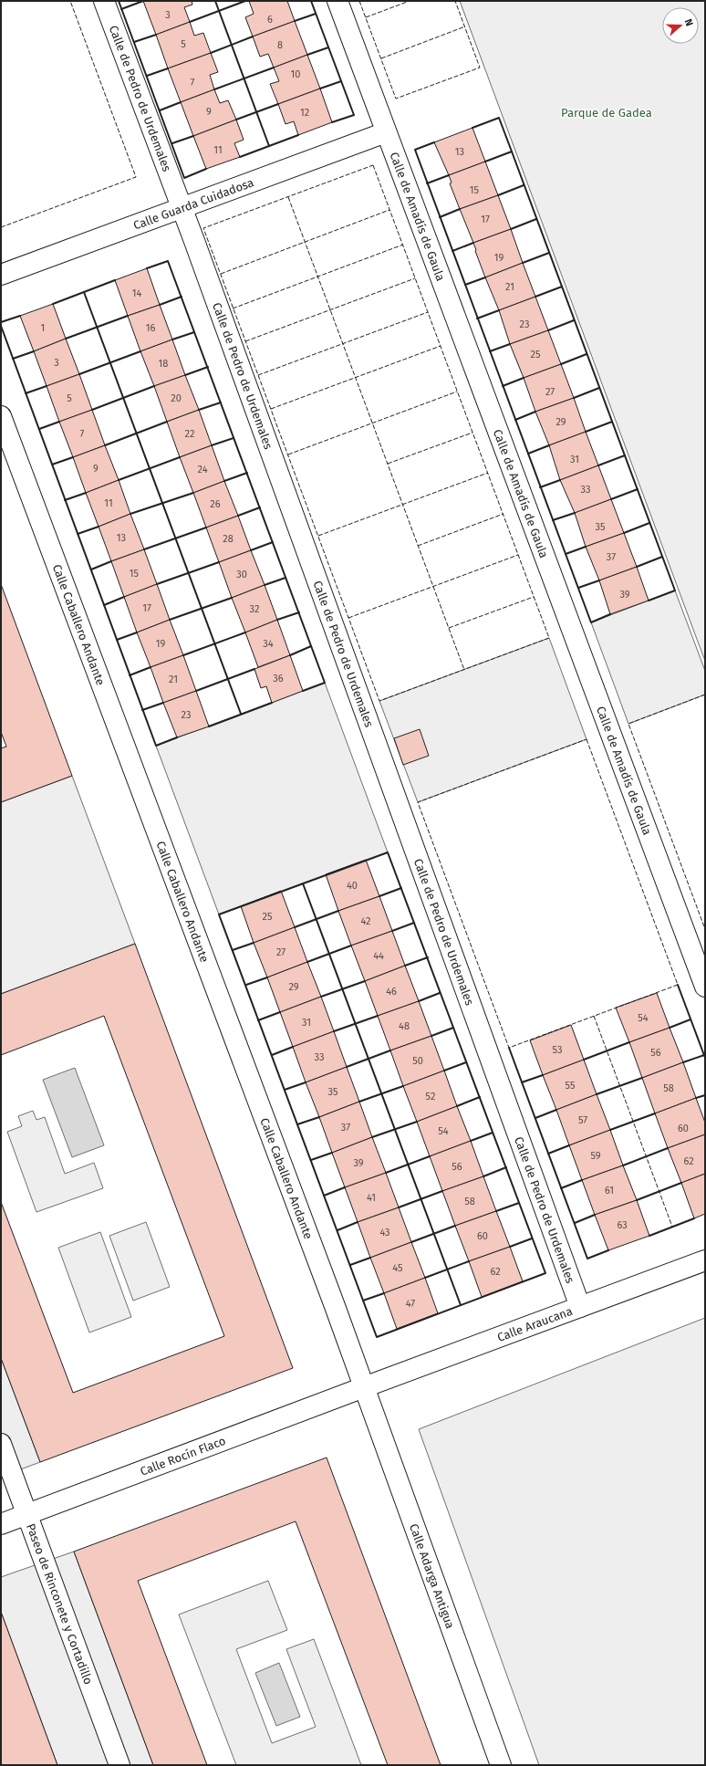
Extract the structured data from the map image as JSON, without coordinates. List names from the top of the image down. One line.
{"streets":{"street":["Calle de Pedro de Urdemales","Calle Guarda Cuidadosa","Calle de Amadís de Gaula","Calle Caballero Andante","Calle Araucana","Calle Rocín Flaco","Calle Adarga Antigua","Paseo de Rinconete y Cortadillo"]},"crossings":[["Calle de Pedro de Urdemales","Calle Guarda Cuidadosa"],["Calle de Pedro de Urdemales","Calle Araucana"],["Calle Guarda Cuidadosa","Calle de Amadís de Gaula"],["Calle Caballero Andante","Calle Araucana"],["Calle Caballero Andante","Calle Rocín Flaco"],["Calle Caballero Andante","Calle Adarga Antigua"],["Calle Araucana","Calle Rocín Flaco"],["Calle Araucana","Calle Adarga Antigua"],["Calle Rocín Flaco","Calle Adarga Antigua"],["Calle Rocín Flaco","Paseo de Rinconete y Cortadillo"]],"parks":["Parque de Gadea"],"house_numbers":["3","6","5","8","10","7","9","12","11","13","15","17","19","21","14","23","1","16","25","3","18","27","5","20","29","7","22","31","9","24","33","11","26","35","13","28","37","15","30","39","17","32","19","34","36","21","23","40","25","42","27","44","29","46","54","31","48","53","56","33","50","55","58","35","52","57","37","60","54","59","62","39","56","61","41","58","63","43","60","45","62","47"],"north":"right"}
